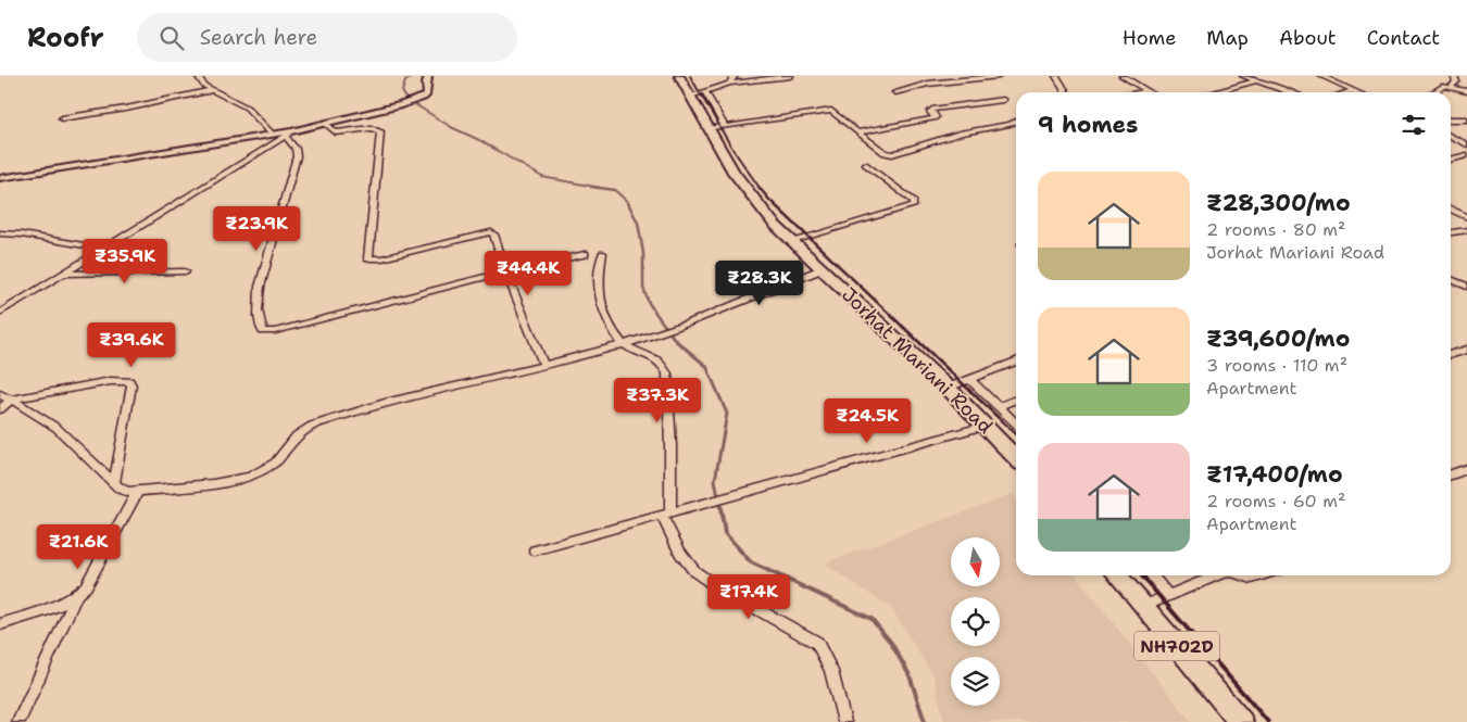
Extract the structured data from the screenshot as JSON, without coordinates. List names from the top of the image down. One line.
{"streets":{"highway":["Jorhat Mariani Road","NH702D"]},"north":"bottom","page":{"header":"Roofr","search":"Search here","nav":["Home","Map","About","Contact"],"heading":"9 homes","list":[{"name":"₹28,300/mo","note":"2 rooms · 80 m² · Jorhat Mariani Road"},{"name":"₹39,600/mo","note":"3 rooms · 110 m² · Apartment"},{"name":"₹17,400/mo","note":"2 rooms · 60 m² · Apartment"}],"price":["₹23.9K","₹35.9K","₹44.4K","₹28.3K","₹39.6K","₹37.3K","₹24.5K","₹21.6K","₹17.4K"]}}
